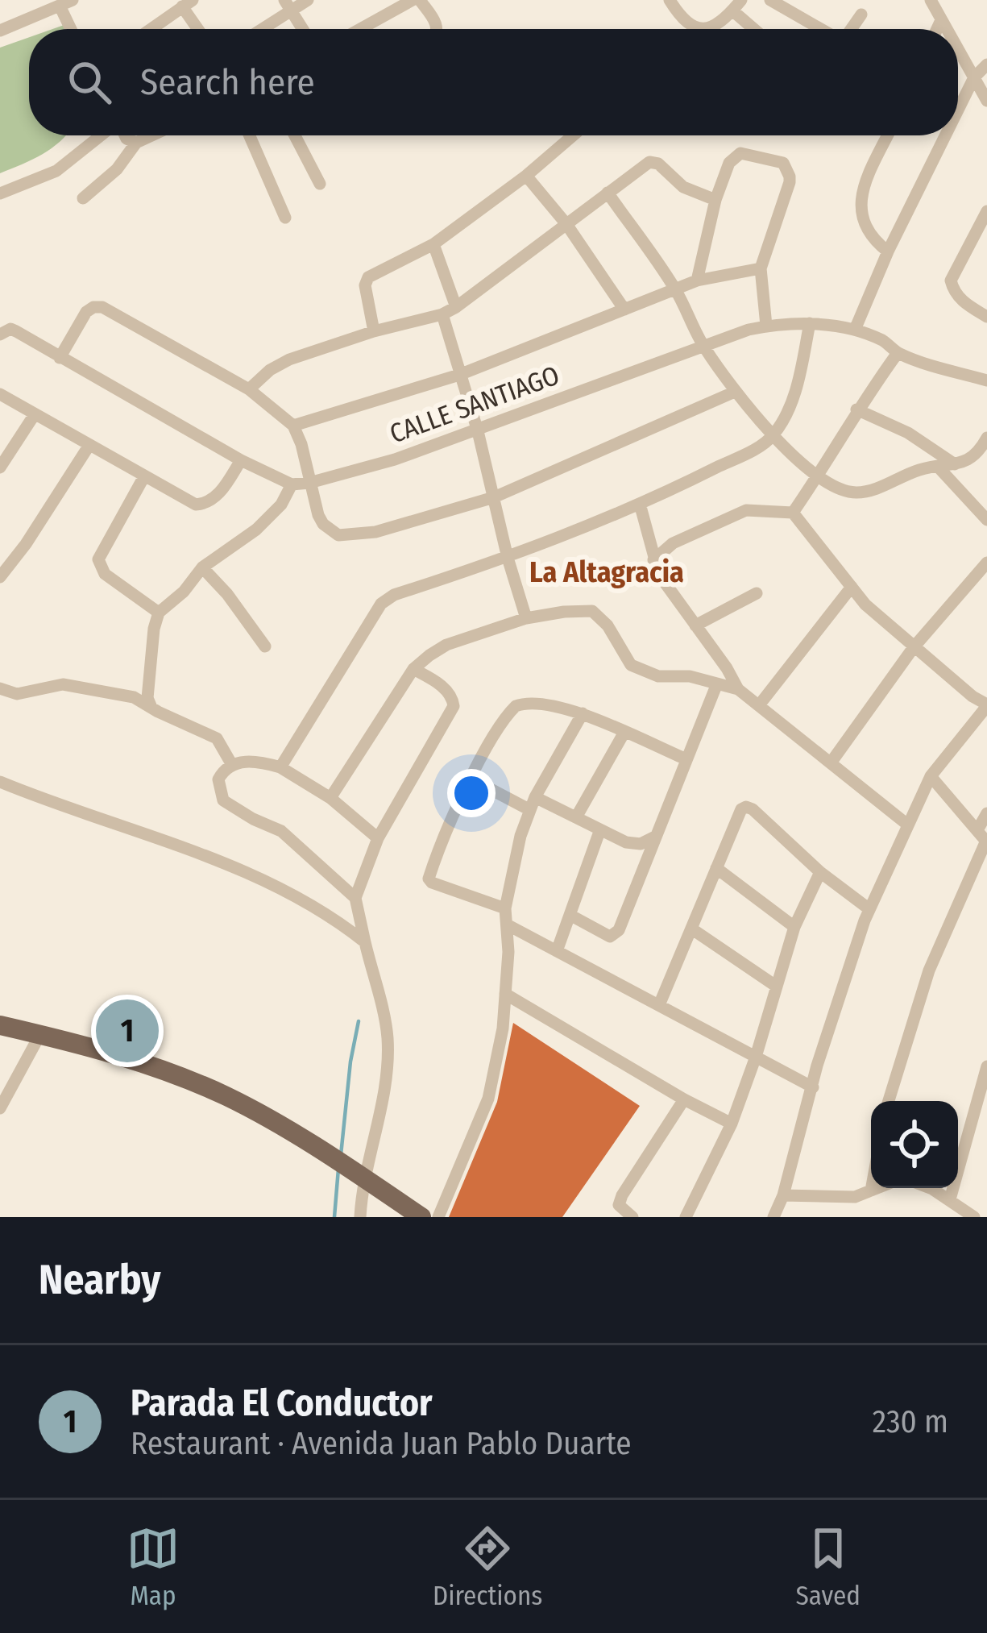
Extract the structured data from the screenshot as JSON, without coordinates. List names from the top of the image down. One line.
{"streets":{"street":["CALLE SANTIAGO"]},"districts":["La Altagracia"],"page":{"search":"Search here","pins":"1","heading":"Nearby","list":[{"mark":"1","name":"Parada El Conductor","note":"Restaurant · Avenida Juan Pablo Duarte","value":"230 m"}],"nav":["Map","Directions","Saved"]}}
